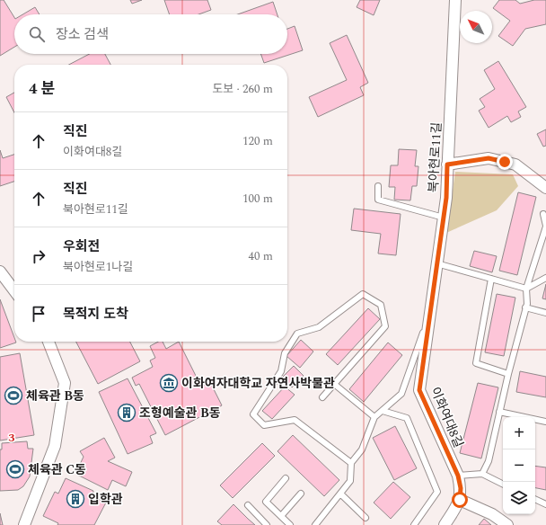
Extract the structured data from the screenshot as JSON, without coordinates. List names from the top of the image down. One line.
{"streets":{"street":["북아현로11길","이화여대8길"]},"crossings":[["북아현로11길","이화여대8길"]],"places":{"museum":["이화여자대학교 자연사박물관"],"sports":["체육관 B동","체육관 C동"],"building":["조형예술관 B동","입학관"]},"north":"top left","page":{"search":"장소 검색","heading":["4 분","도보 · 260 m"],"list":[["직진","이화여대8길","120 m"],["직진","북아현로11길","100 m"],["우회전","북아현로1나길","40 m"],"목적지 도착"],"map_buttons":["+","−"]},"grid":{"rows":["3"]}}
